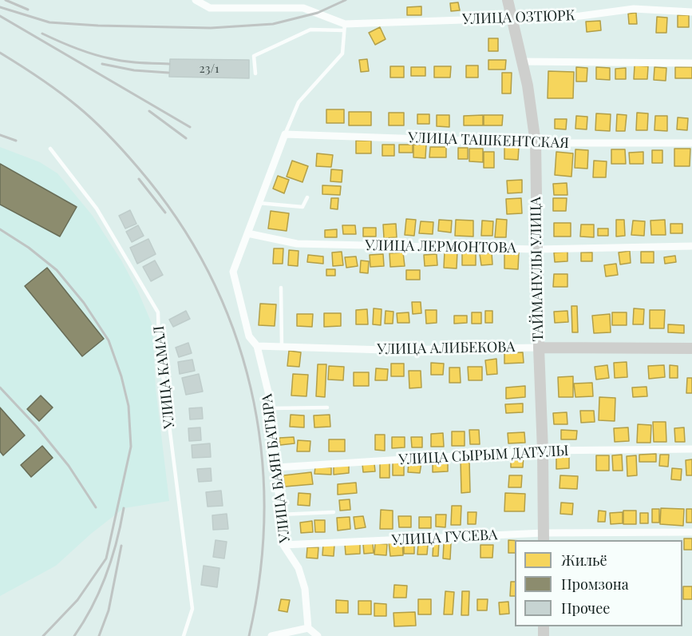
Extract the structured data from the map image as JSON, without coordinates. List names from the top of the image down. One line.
{"streets":{"street":["УЛИЦА ОЗТЮРК","УЛИЦА ТАШКЕНТСКАЯ","УЛИЦА ЛЕРМОНТОВА","ТАЙМАНУЛЫ УЛИЦА","УЛИЦА АЛИБЕКОВА","УЛИЦА СЫРЫМ ДАТУЛЫ","УЛИЦА БАЯН БАТЫРА","УЛИЦА ГУСЕВА"],"lane":["УЛИЦА КАМАЛ"]},"crossings":[["УЛИЦА ОЗТЮРК","ТАЙМАНУЛЫ УЛИЦА"],["УЛИЦА ТАШКЕНТСКАЯ","ТАЙМАНУЛЫ УЛИЦА"],["УЛИЦА ТАШКЕНТСКАЯ","УЛИЦА БАЯН БАТЫРА"],["УЛИЦА ЛЕРМОНТОВА","ТАЙМАНУЛЫ УЛИЦА"],["УЛИЦА ЛЕРМОНТОВА","УЛИЦА БАЯН БАТЫРА"],["ТАЙМАНУЛЫ УЛИЦА","УЛИЦА АЛИБЕКОВА"],["ТАЙМАНУЛЫ УЛИЦА","УЛИЦА СЫРЫМ ДАТУЛЫ"],["ТАЙМАНУЛЫ УЛИЦА","УЛИЦА ГУСЕВА"],["УЛИЦА АЛИБЕКОВА","УЛИЦА БАЯН БАТЫРА"],["УЛИЦА СЫРЫМ ДАТУЛЫ","УЛИЦА БАЯН БАТЫРА"],["УЛИЦА БАЯН БАТЫРА","УЛИЦА ГУСЕВА"]],"house_numbers":["23/1"],"legend":["Жильё","Промзона","Прочее"]}
